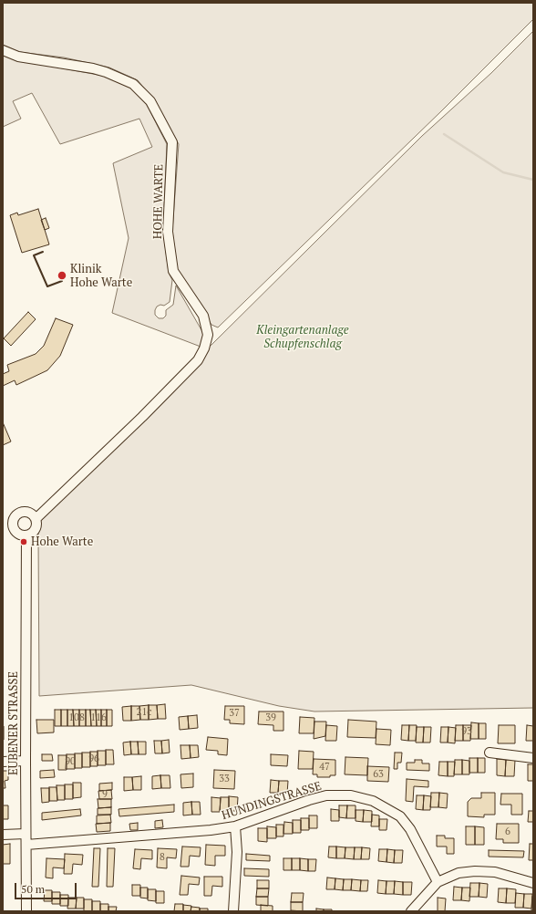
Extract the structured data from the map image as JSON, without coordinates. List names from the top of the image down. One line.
{"streets":{"street":["HOHE WARTE","EUBENER STRASSE","HUNDINGSTRASSE"]},"crossings":[["HOHE WARTE","EUBENER STRASSE"],["EUBENER STRASSE","HUNDINGSTRASSE"]],"parks":["Kleingartenanlage Schupfenschlag"],"places":["Klinik Hohe Warte","Hohe Warte"],"house_numbers":["21c","37","108","116","39","93","96","90","47","63","33","9","6","8"],"scale_bar":"50 m"}
